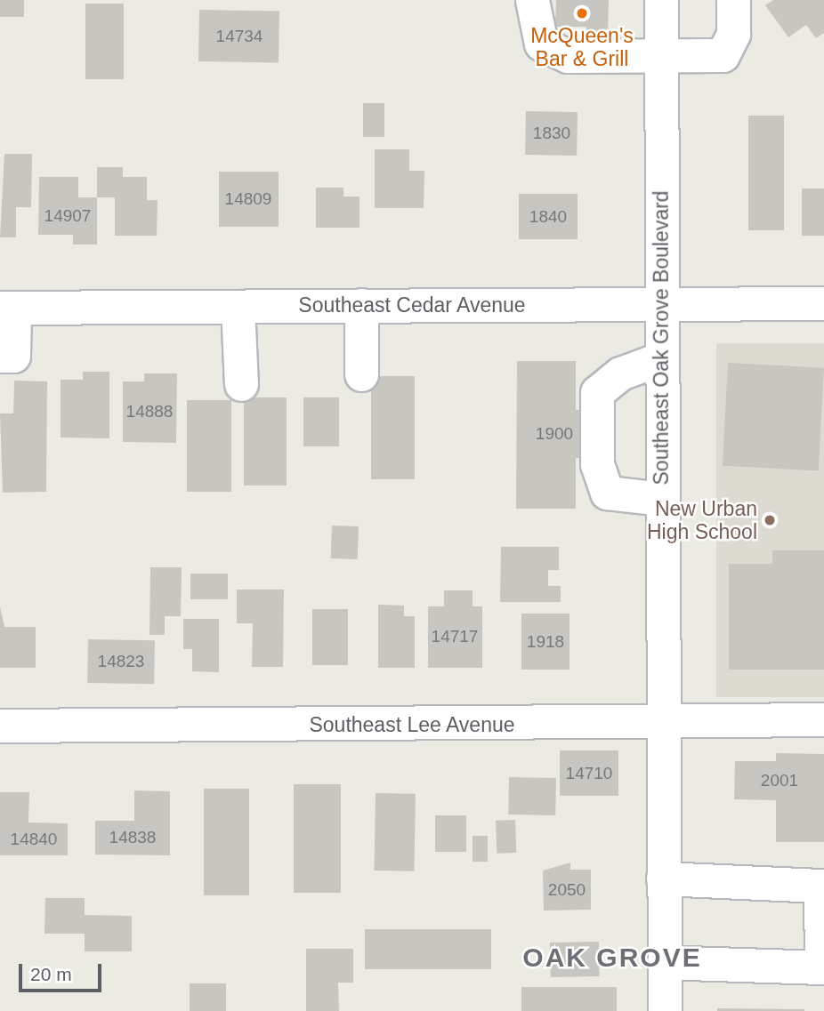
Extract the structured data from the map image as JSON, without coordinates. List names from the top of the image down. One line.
{"streets":{"street":["Southeast Cedar Avenue","Southeast Oak Grove Boulevard","Southeast Lee Avenue"]},"crossings":[["Southeast Cedar Avenue","Southeast Oak Grove Boulevard"],["Southeast Oak Grove Boulevard","Southeast Lee Avenue"]],"districts":["OAK GROVE"],"places":["McQueen's Bar & Grill","New Urban High School"],"house_numbers":["14734","1830","14809","14907","1840","14888","1900","14717","1918","14823","14710","2001","14838","14840","2050"],"scale_bar":"20 m"}
